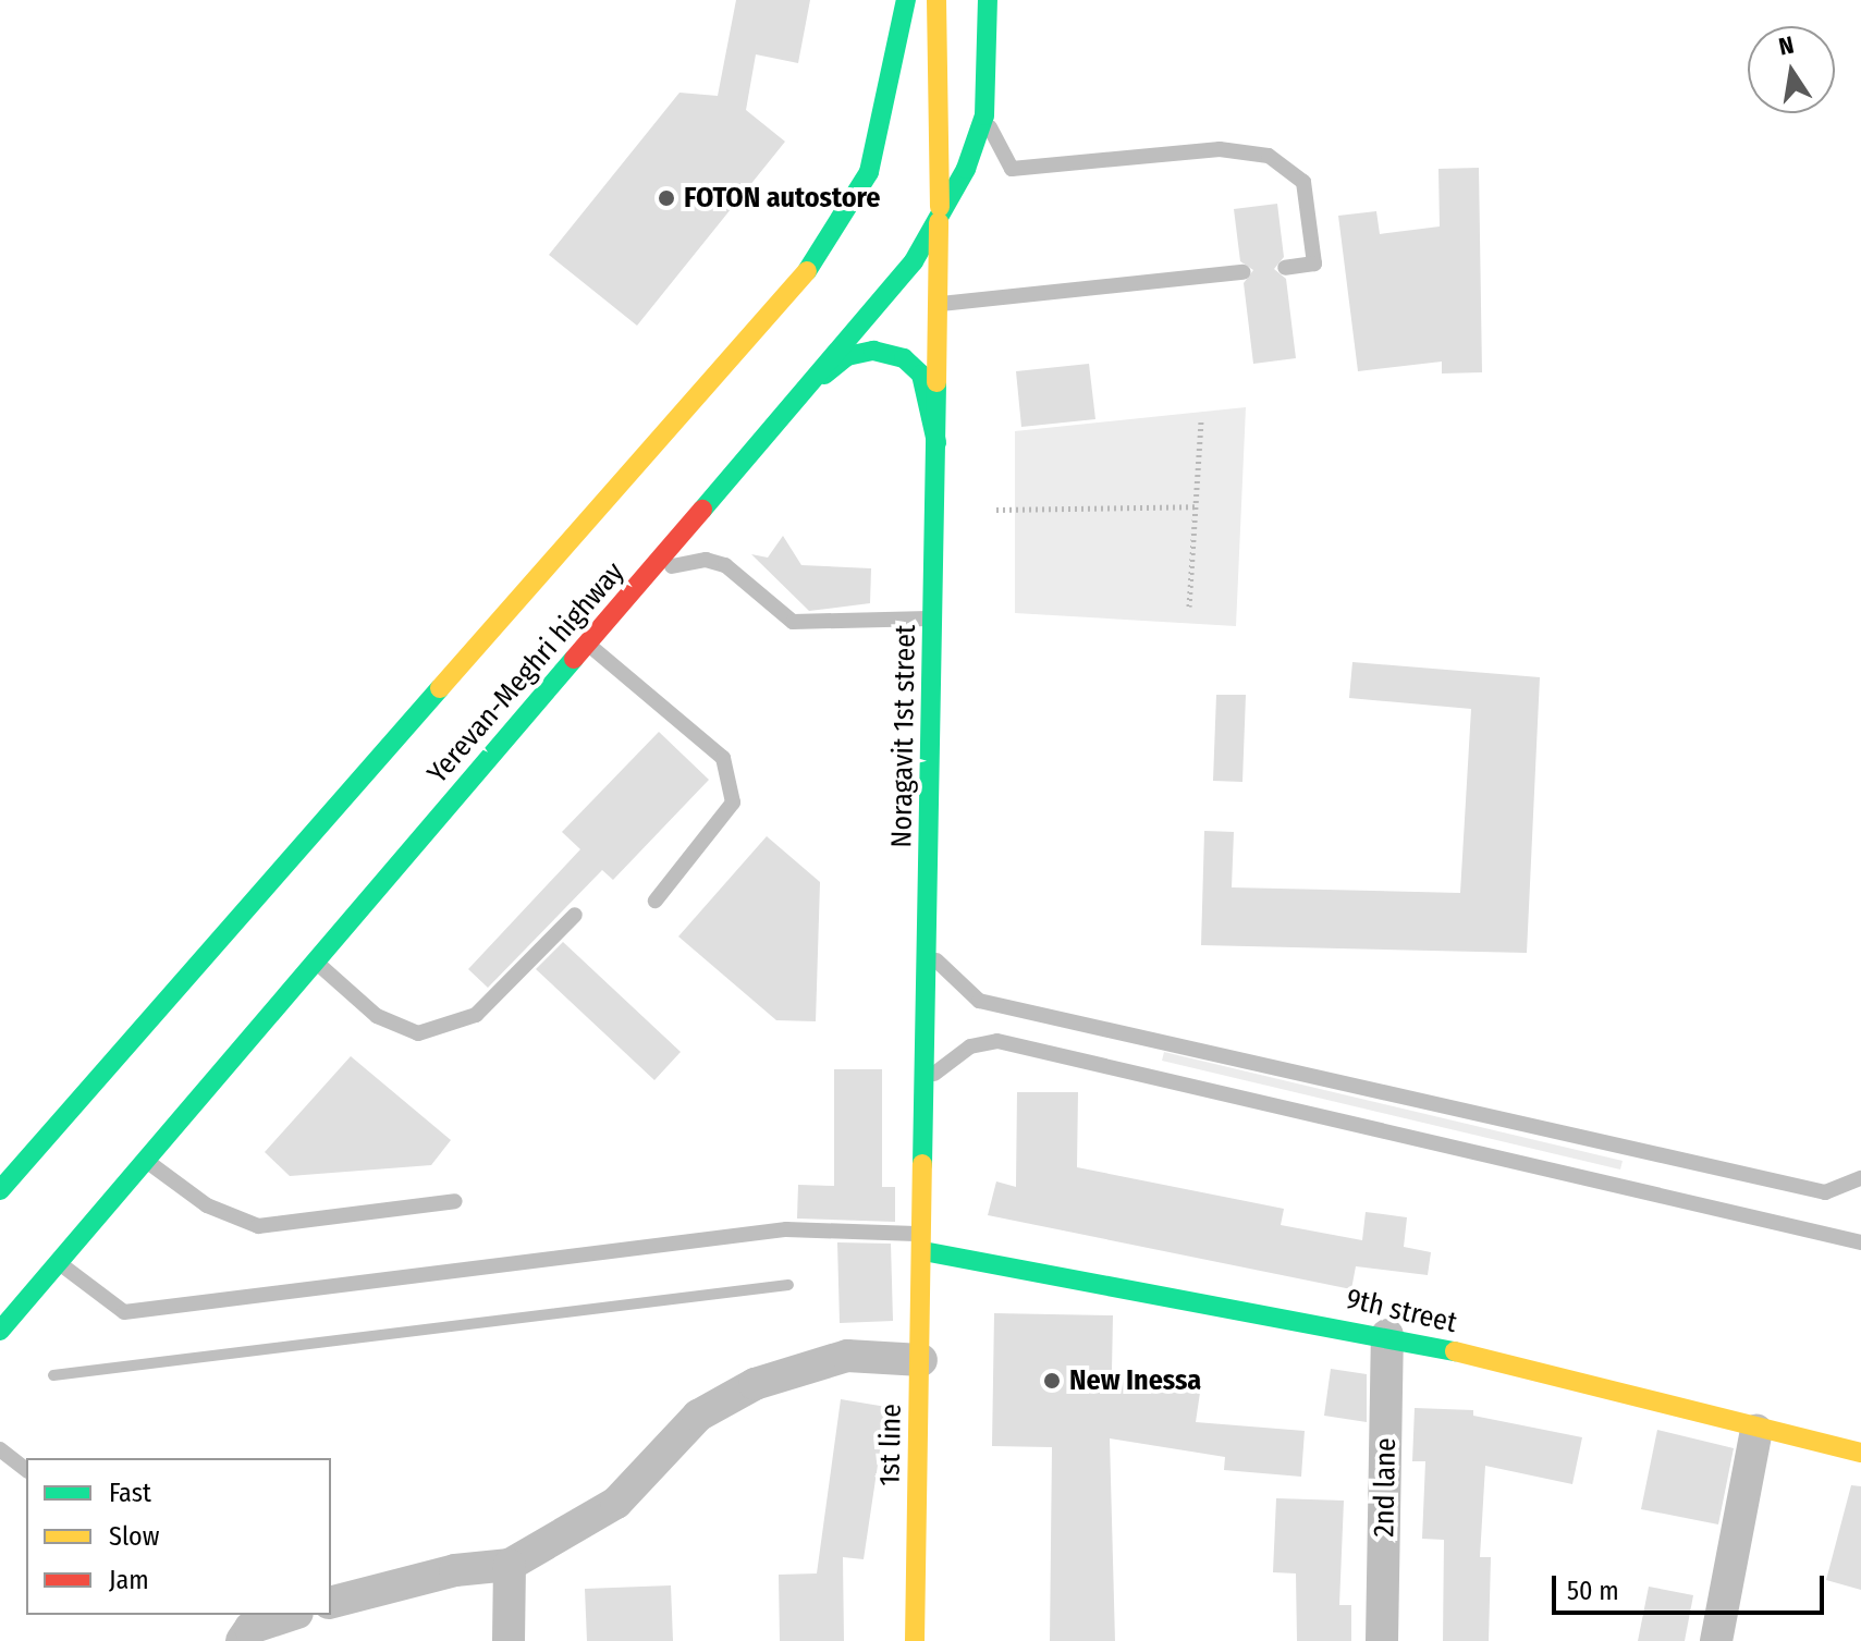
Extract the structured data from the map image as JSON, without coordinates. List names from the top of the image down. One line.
{"streets":{"main road":["Yerevan-Meghri highway","Noragavit 1st street","9th street","1st line"],"street":["2nd lane"]},"crossings":[["Yerevan-Meghri highway","Noragavit 1st street"],["Noragavit 1st street","9th street"],["Noragavit 1st street","1st line"],["9th street","1st line"],["9th street","2nd lane"]],"places":["FOTON autostore","New Inessa"],"legend":["Fast","Slow","Jam"],"scale_bar":"50 m","north":"top"}
